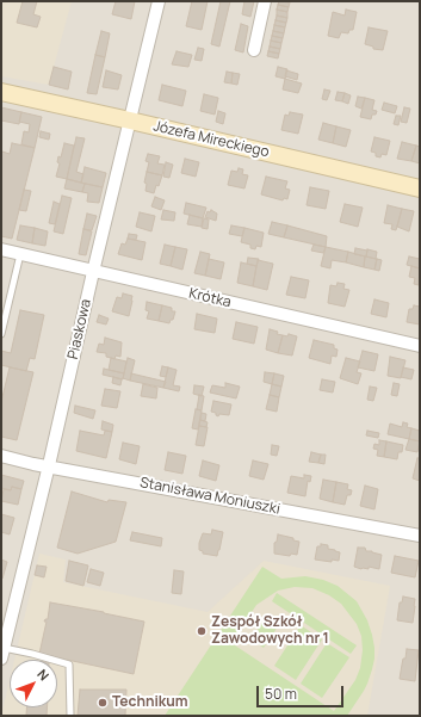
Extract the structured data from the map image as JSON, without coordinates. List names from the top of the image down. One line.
{"streets":{"street":["Józefa Mireckiego","Krótka","Piaskowa","Stanisława Moniuszki"]},"crossings":[["Józefa Mireckiego","Piaskowa"],["Krótka","Piaskowa"],["Piaskowa","Stanisława Moniuszki"]],"places":["Zespół Szkół Zawodowych nr 1","Technikum"],"scale_bar":"50 m","north":"top right"}
